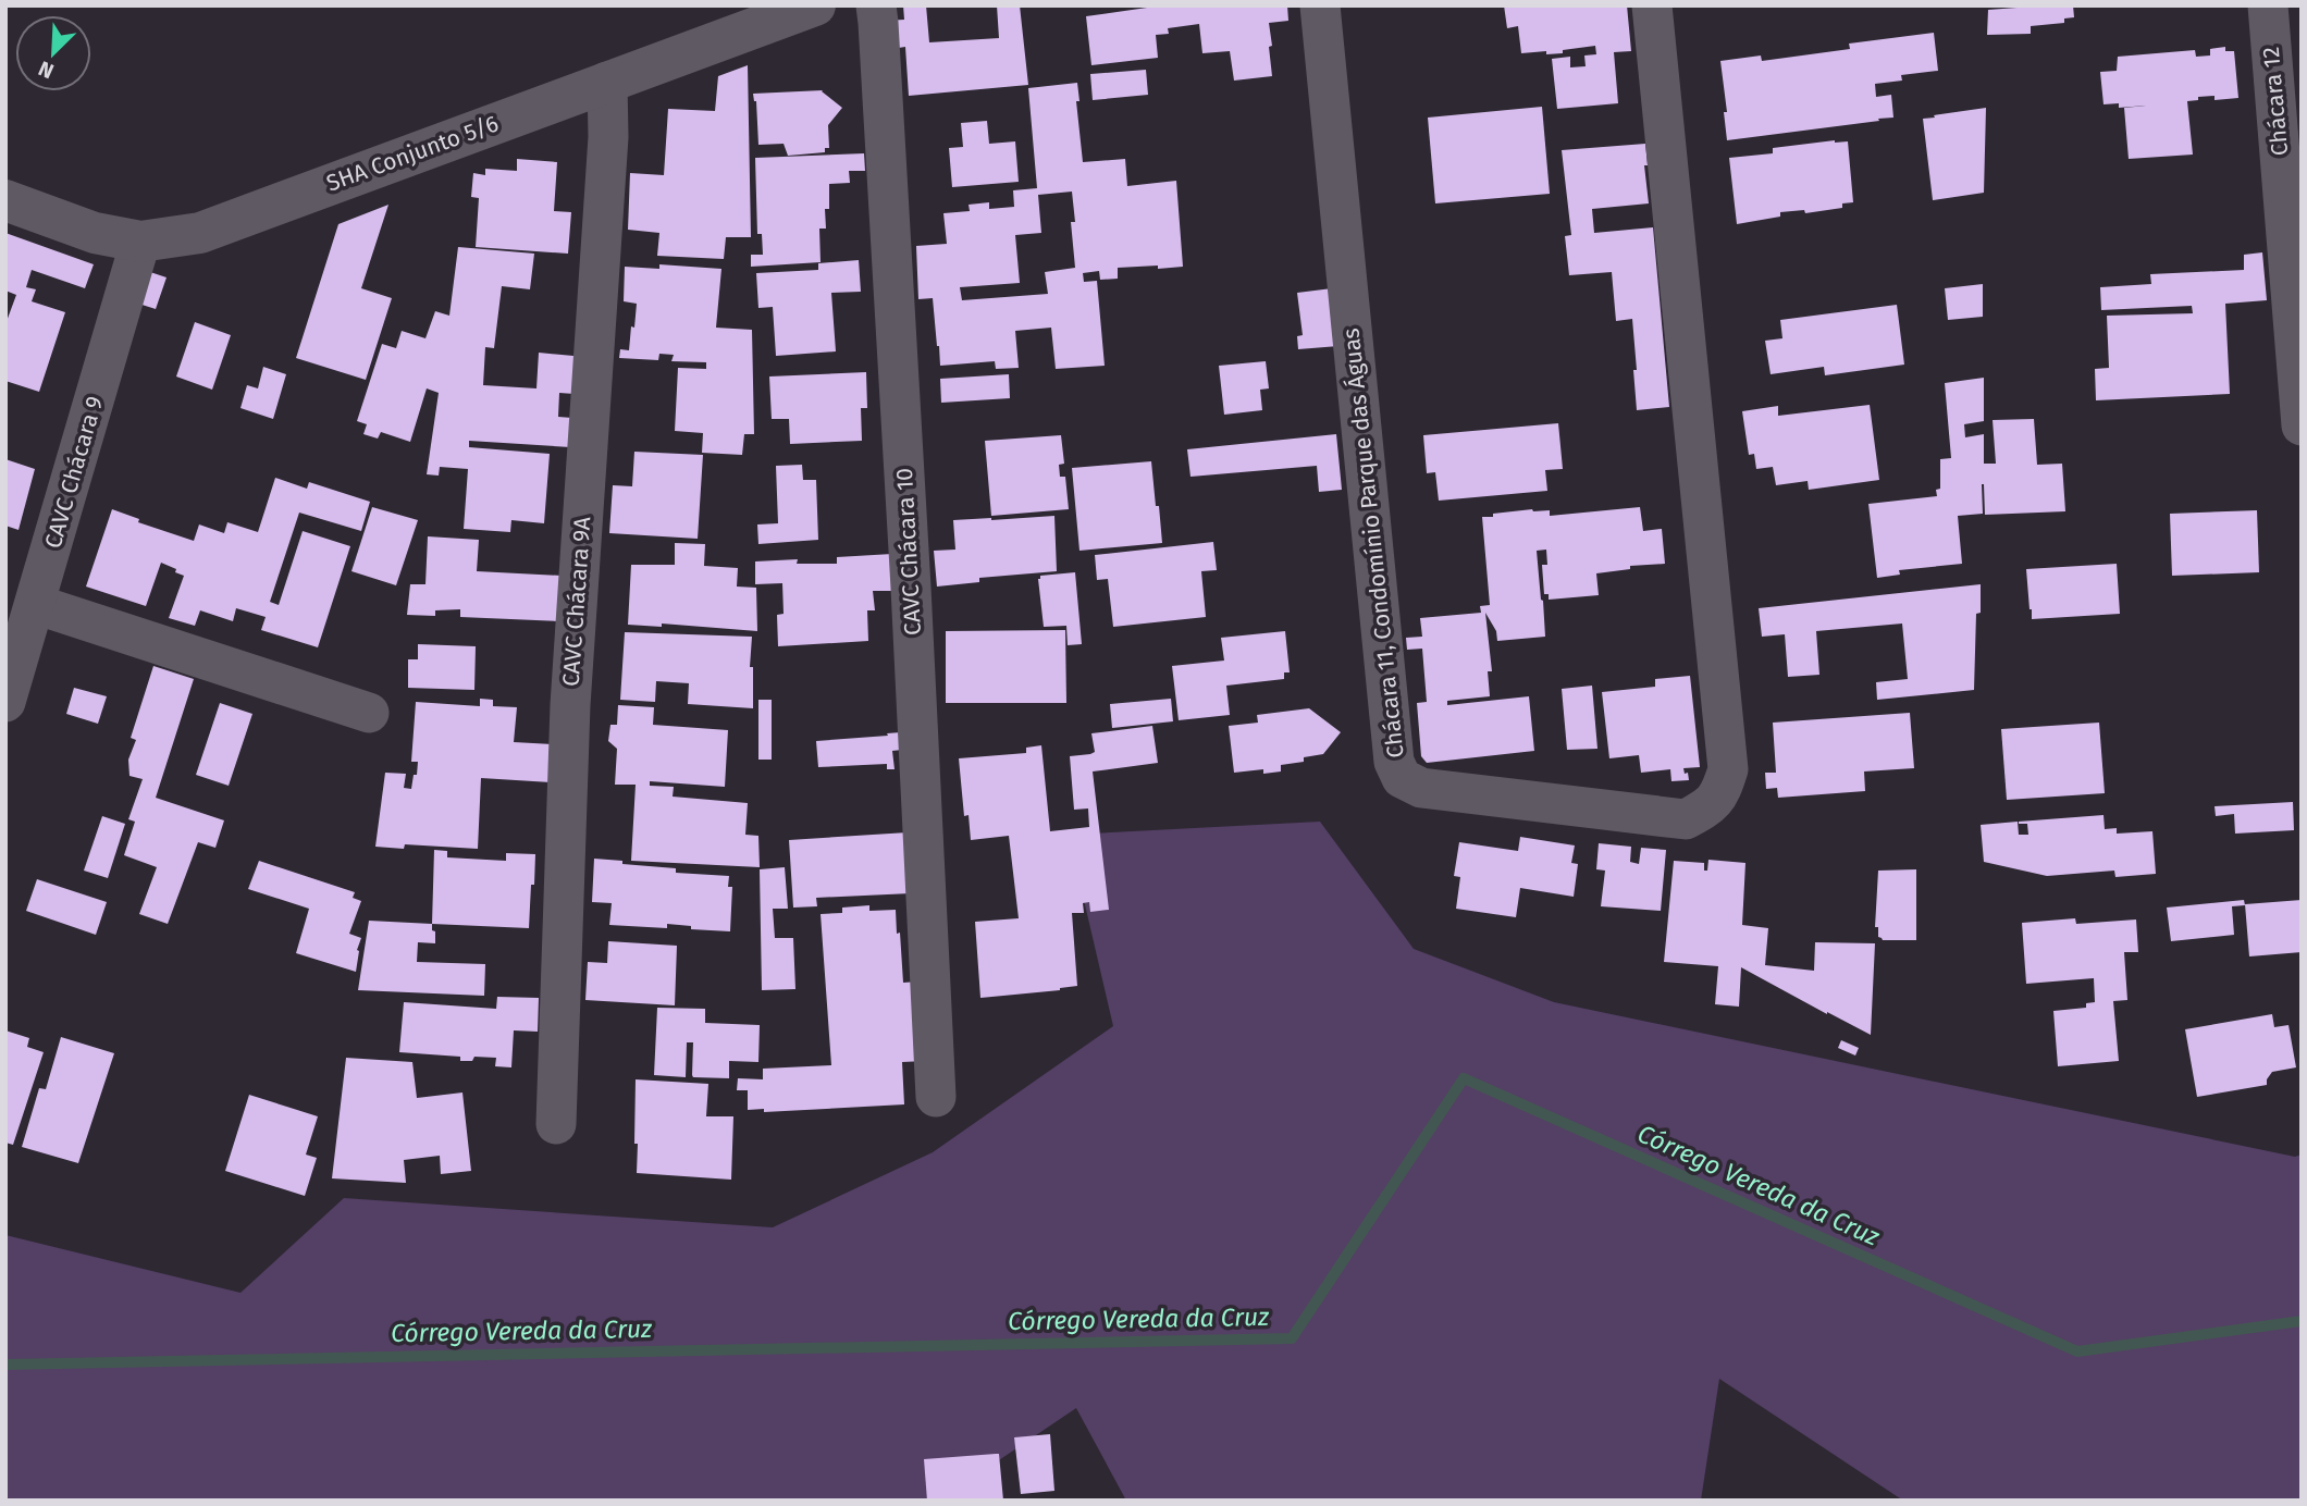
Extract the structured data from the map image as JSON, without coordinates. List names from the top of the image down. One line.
{"streets":{"street":["Chácara 12","SHA Conjunto 5/6","CAVC Chácara 9","Chácara 11, Condomínio Parque das Águas","CAVC Chácara 10","CAVC Chácara 9A"]},"crossings":[["SHA Conjunto 5/6","CAVC Chácara 9"],["SHA Conjunto 5/6","CAVC Chácara 9A"]],"water":["Córrego Vereda da Cruz"],"north":"bottom left"}
